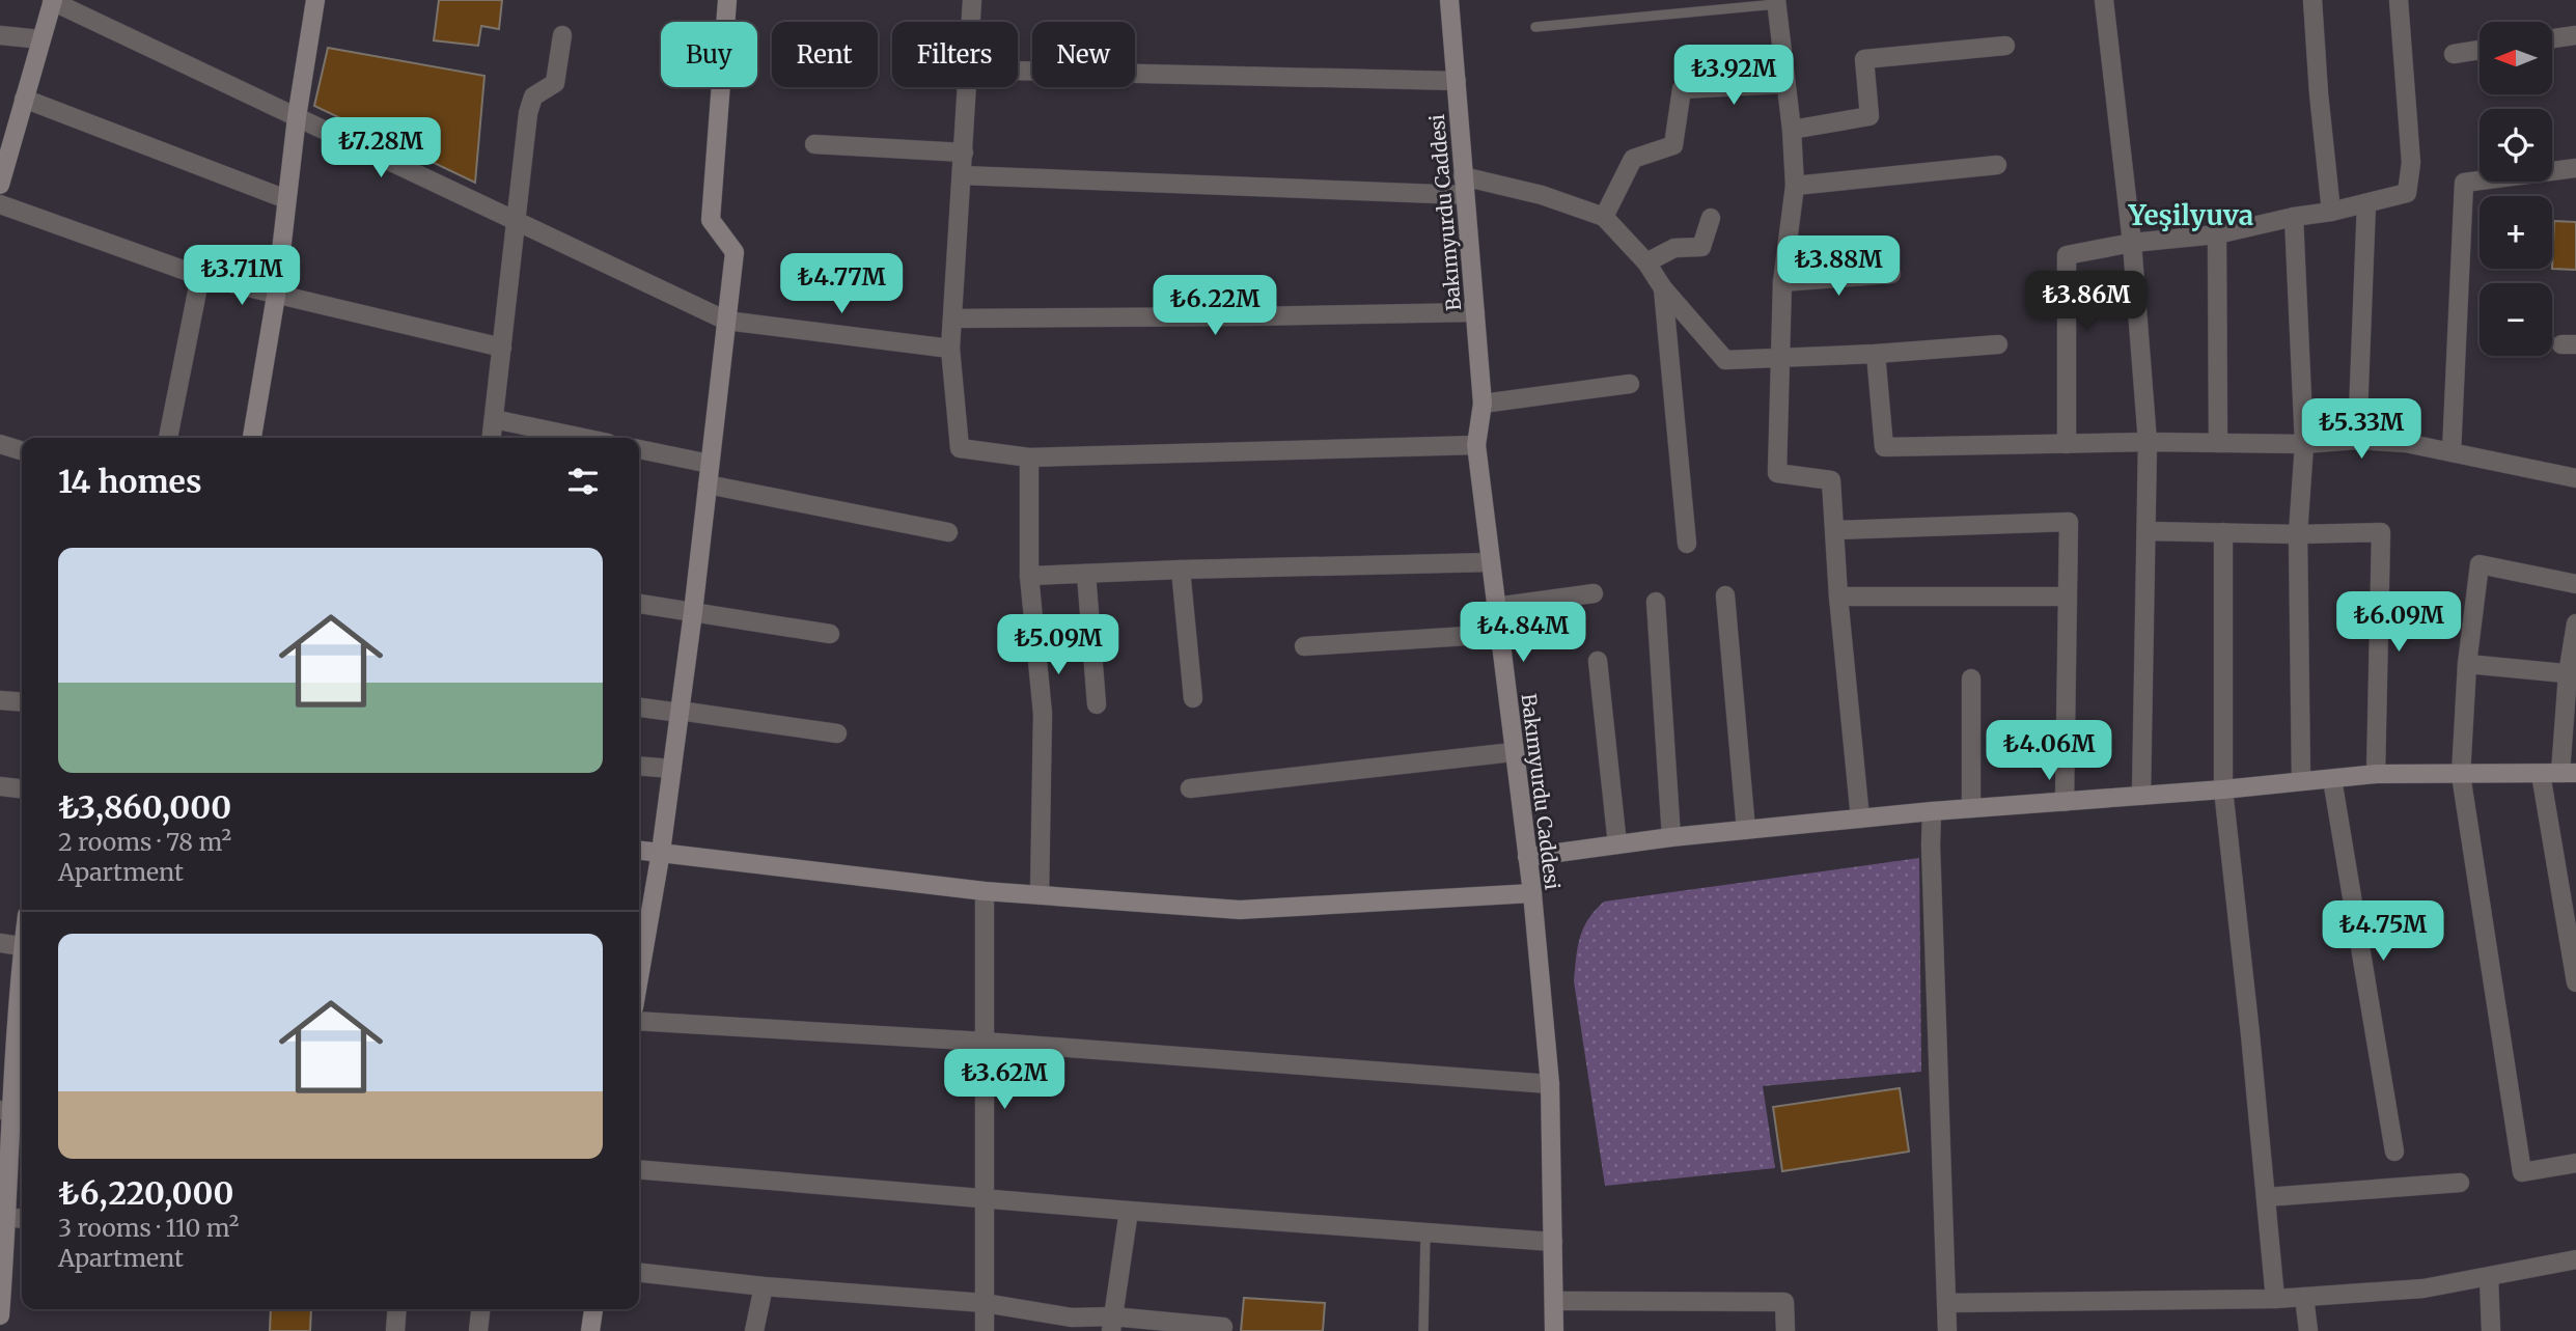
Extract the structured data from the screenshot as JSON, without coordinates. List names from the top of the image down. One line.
{"streets":{"street":["Bakımyurdu Caddesi"]},"districts":["Yeşilyuva"],"north":"left","page":{"map_buttons":["+","−"],"chip":["Buy","Rent","Filters","New"],"price":["₺3.92M","₺7.28M","₺3.88M","₺3.71M","₺4.77M","₺3.86M","₺6.22M","₺5.33M","₺6.09M","₺4.84M","₺5.09M","₺4.06M","₺4.75M","₺3.62M"],"heading":"14 homes","list":[{"name":"₺3,860,000","note":"2 rooms · 78 m² · Apartment"},{"name":"₺6,220,000","note":"3 rooms · 110 m² · Apartment"}]}}
